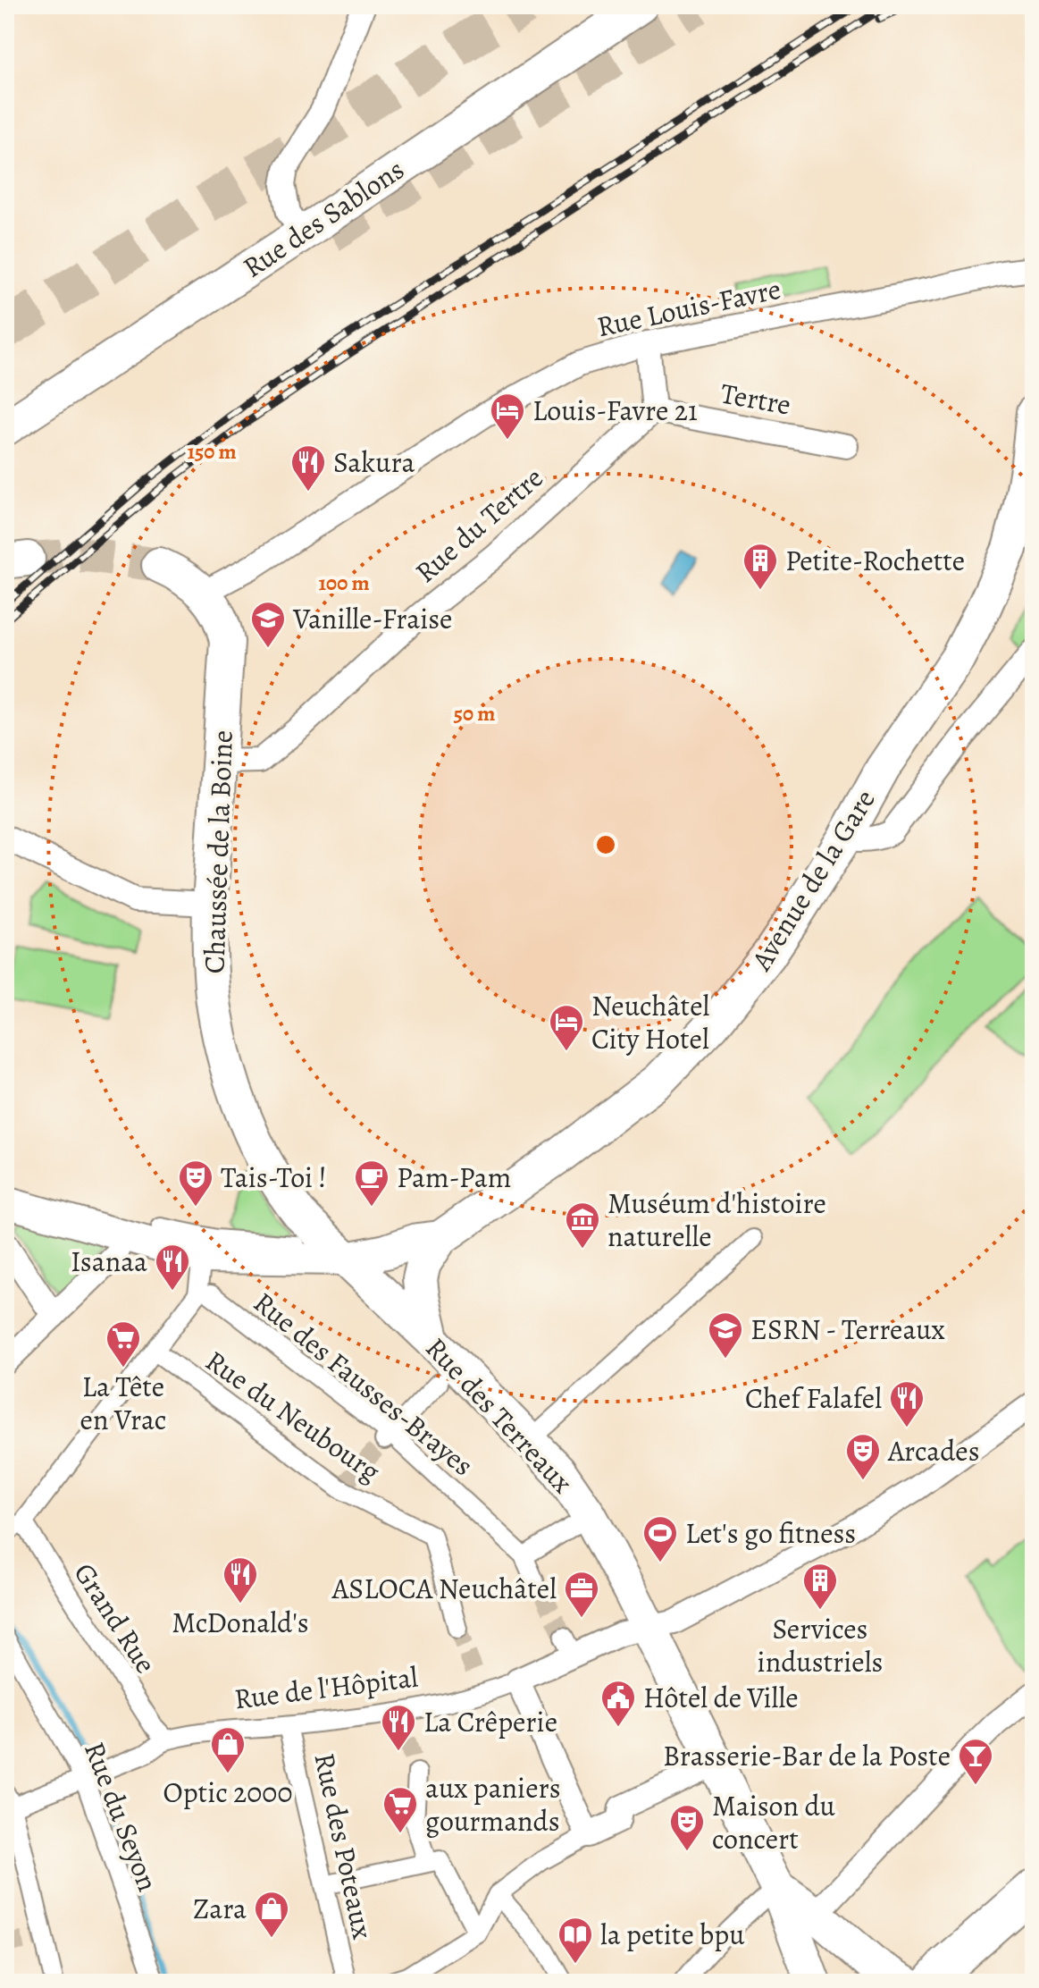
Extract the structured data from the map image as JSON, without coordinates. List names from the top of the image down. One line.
{"streets":{"main road":["Rue des Sablons","Chaussée de la Boine","Avenue de la Gare","Rue des Terreaux"],"street":["Rue Louis-Favre","Tertre","Rue du Tertre","Rue des Fausses-Brayes","Rue du Neubourg","Grand Rue","Rue de l'Hôpital","Rue du Seyon","Rue des Poteaux"]},"crossings":[["Rue Louis-Favre","Chaussée de la Boine"],["Tertre","Rue du Tertre"],["Rue du Tertre","Chaussée de la Boine"],["Chaussée de la Boine","Avenue de la Gare"],["Chaussée de la Boine","Rue des Terreaux"],["Avenue de la Gare","Rue des Terreaux"],["Rue des Terreaux","Rue de l'Hôpital"],["Grand Rue","Rue de l'Hôpital"],["Rue de l'Hôpital","Rue du Seyon"],["Rue de l'Hôpital","Rue des Poteaux"]],"places":{"hotel":["Louis-Favre 21","Neuchâtel City Hotel"],"restaurant":["Sakura","Isanaa","Chef Falafel","McDonald's","La Crêperie"],"building":["Petite-Rochette","Services industriels"],"school or university":["Vanille-Fraise","ESRN - Terreaux"],"theatre":["Tais-Toi !","Arcades","Maison du concert"],"cafe":["Pam-Pam"],"museum":["Muséum d'histoire naturelle"],"supermarket":["La Tête en Vrac","aux paniers gourmands"],"sports":["Let's go fitness"],"office":["ASLOCA Neuchâtel"],"public building":["Hôtel de Ville"],"shop":["Optic 2000","Zara"],"bar":["Brasserie-Bar de la Poste"],"library":["la petite bpu"]},"rings":["150 m","100 m","50 m"]}
